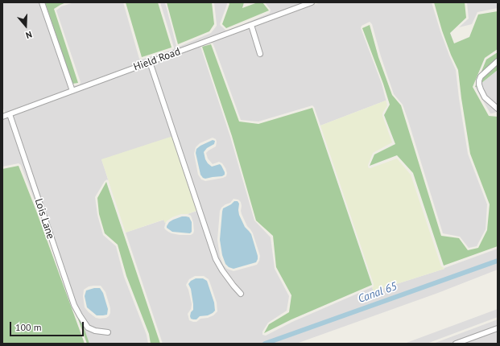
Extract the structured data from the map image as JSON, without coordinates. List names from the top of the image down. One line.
{"streets":{"street":["Hield Road","Lois Lane"]},"crossings":[["Hield Road","Lois Lane"]],"water":["Canal 65"],"scale_bar":"100 m","north":"bottom"}
